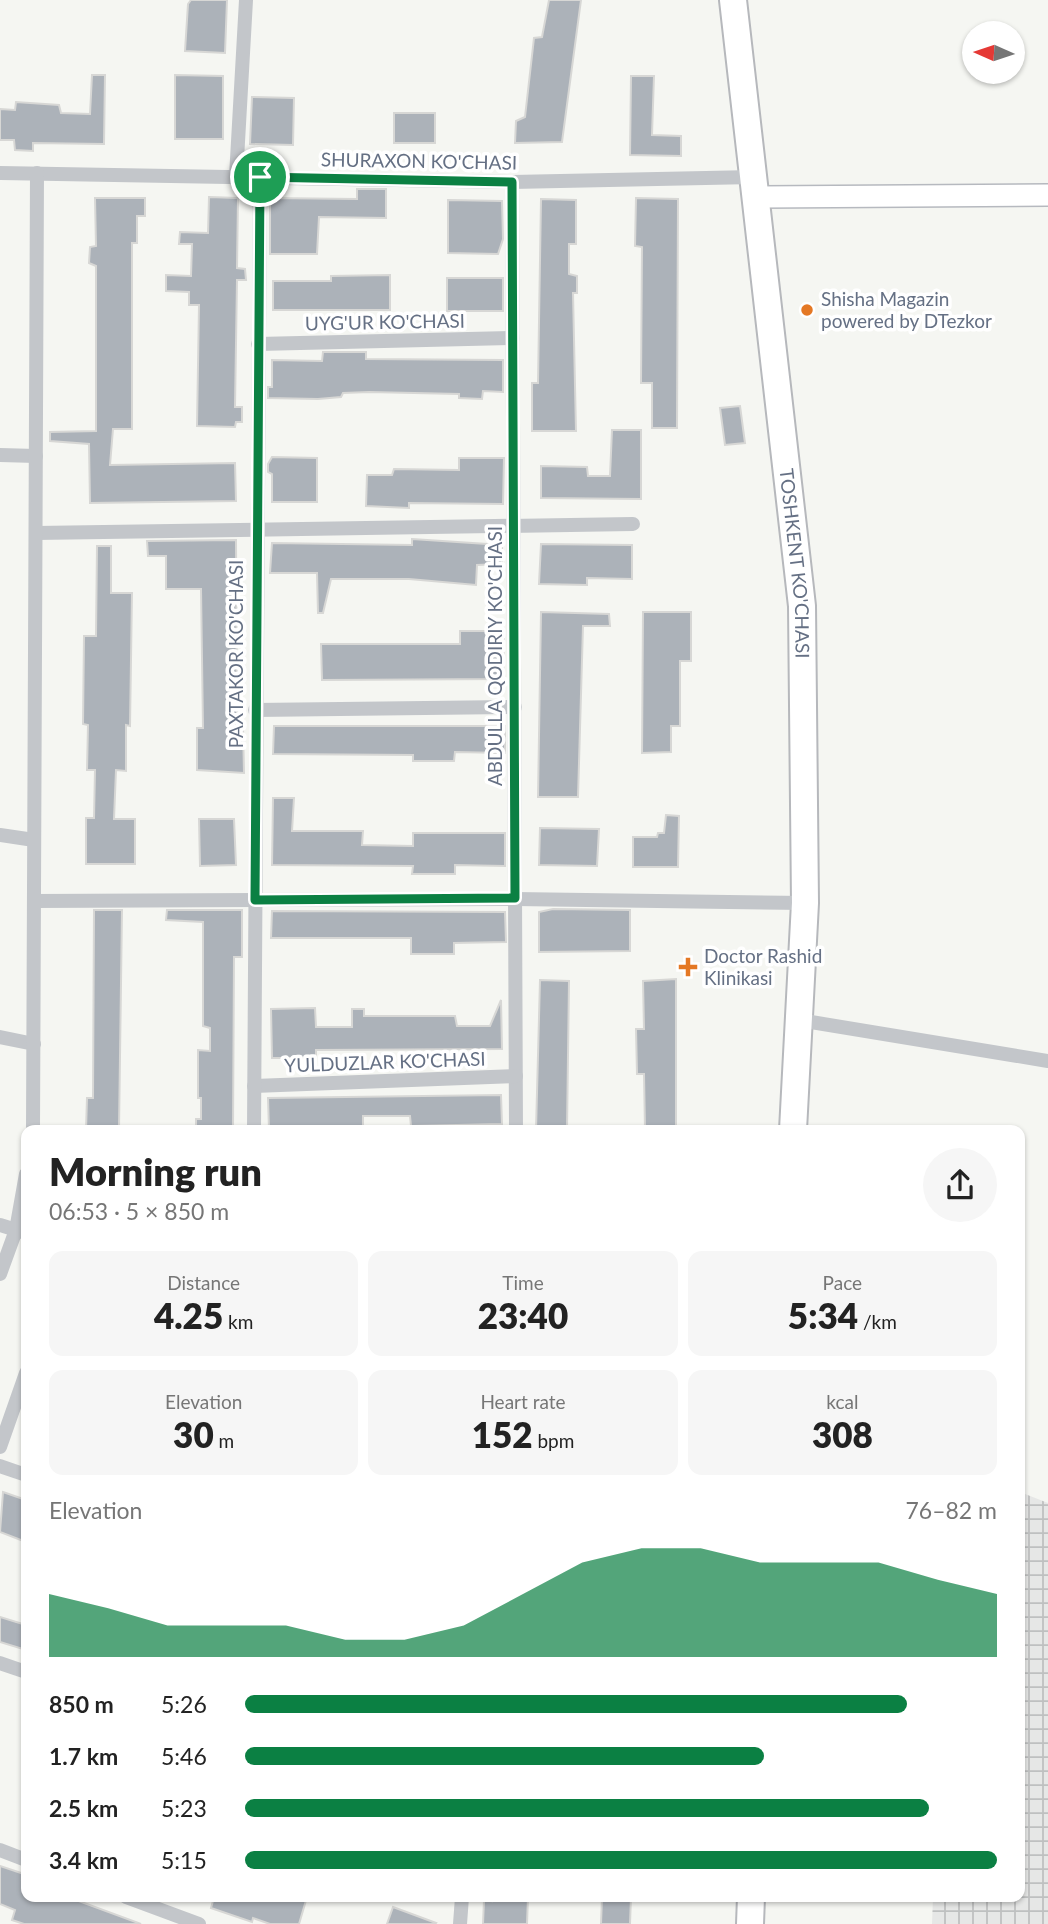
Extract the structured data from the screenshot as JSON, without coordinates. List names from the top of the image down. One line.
{"streets":{"highway":["TOSHKENT KO'CHASI"],"street":["SHURAXON KO'CHASI","UYG'UR KO'CHASI","PAXTAKOR KO'CHASI","ABDULLA QODIRIY KO'CHASI","YULDUZLAR KO'CHASI"]},"crossings":[["SHURAXON KO'CHASI","TOSHKENT KO'CHASI"],["SHURAXON KO'CHASI","PAXTAKOR KO'CHASI"],["SHURAXON KO'CHASI","ABDULLA QODIRIY KO'CHASI"],["UYG'UR KO'CHASI","PAXTAKOR KO'CHASI"],["UYG'UR KO'CHASI","ABDULLA QODIRIY KO'CHASI"],["PAXTAKOR KO'CHASI","YULDUZLAR KO'CHASI"],["ABDULLA QODIRIY KO'CHASI","YULDUZLAR KO'CHASI"]],"places":{"other":["Shisha Magazin powered by DTezkor"],"health":["Doctor Rashid Klinikasi"]},"north":"left","page":{"heading":["Morning run","06:53 · 5 × 850 m"],"stats":[["Distance","4.25 km"],["Time","23:40"],["Pace","5:34 /km"],["Elevation","30 m"],["Heart rate","152 bpm"],["kcal","308"]],"chart":["Elevation","76–82 m"],"list":[{"name":"850 m","note":"5:26"},{"name":"1.7 km","note":"5:46"},{"name":"2.5 km","note":"5:23"},{"name":"3.4 km","note":"5:15"}]}}
